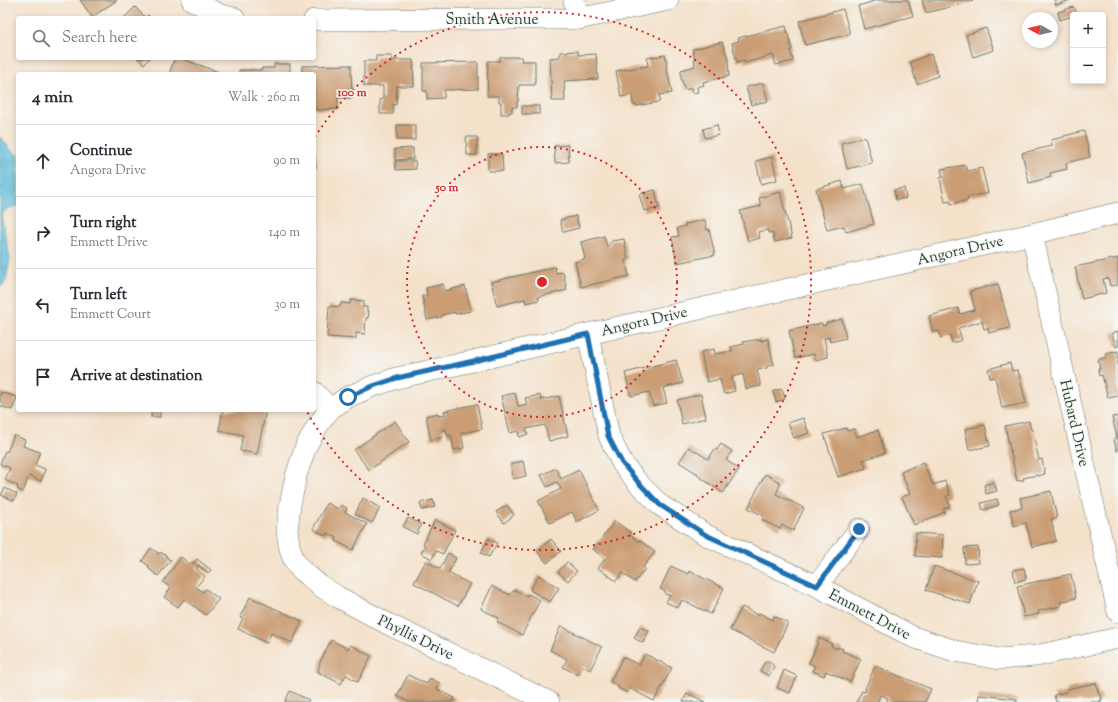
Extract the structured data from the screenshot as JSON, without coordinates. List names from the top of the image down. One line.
{"streets":{"street":["Smith Avenue","Angora Drive","Hubard Drive","Emmett Drive","Phyllis Drive"]},"crossings":[["Angora Drive","Hubard Drive"],["Angora Drive","Emmett Drive"],["Angora Drive","Phyllis Drive"]],"north":"left","page":{"map_buttons":["+","−"],"search":"Search here","heading":["4 min","Walk · 260 m"],"list":[["Continue","Angora Drive","90 m"],["Turn right","Emmett Drive","140 m"],["Turn left","Emmett Court","30 m"],"Arrive at destination"]},"rings":["100 m","50 m"]}
